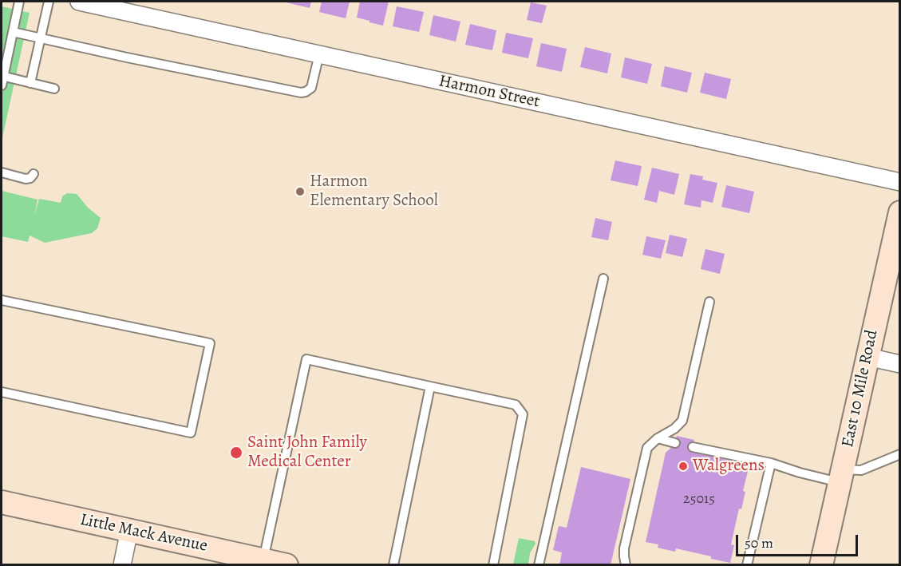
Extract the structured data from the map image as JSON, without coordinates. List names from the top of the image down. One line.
{"streets":{"main road":["East 10 Mile Road","Little Mack Avenue"],"street":["Harmon Street"]},"places":["Harmon Elementary School","Saint John Family Medical Center","Walgreens"],"house_numbers":["25015"],"scale_bar":"50 m"}
